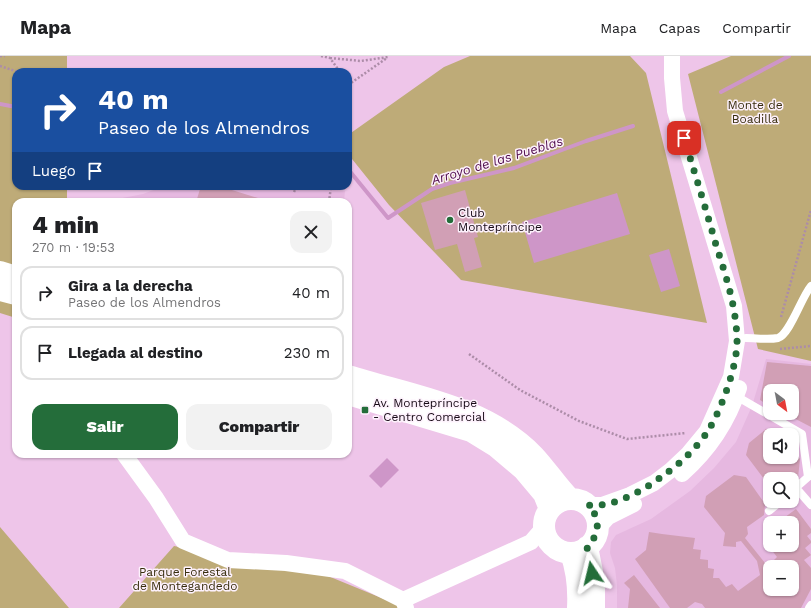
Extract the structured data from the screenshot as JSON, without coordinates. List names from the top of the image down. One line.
{"water":["Arroyo de las Pueblas"],"parks":["Monte de Boadilla","Parque Forestal de Montegandedo"],"places":{"other":["Club Montepríncipe"],"transit":["Av. Montepríncipe - Centro Comercial"]},"north":"bottom right","page":{"header":"Mapa","nav":["Mapa","Capas","Compartir"],"turn":["40 m","Paseo de los Almendros"],"then":"Luego","heading":["4 min","270 m · 19:53"],"list":[{"name":"Gira a la derecha","note":"Paseo de los Almendros","value":"40 m"},{"name":"Llegada al destino","value":"230 m"}],"map_buttons":["+","−"],"buttons":["Salir","Compartir"]}}
